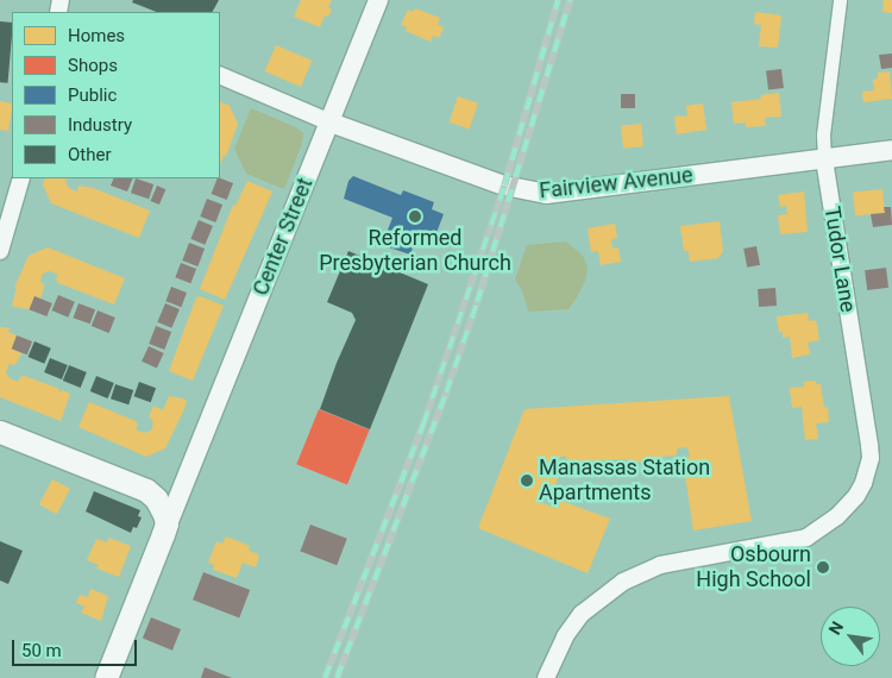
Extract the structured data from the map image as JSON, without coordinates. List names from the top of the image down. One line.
{"streets":{"highway":["Center Street"],"main road":["Fairview Avenue"],"street":["Tudor Lane"]},"crossings":[["Fairview Avenue","Center Street"],["Fairview Avenue","Tudor Lane"]],"places":["Reformed Presbyterian Church","Manassas Station Apartments","Osbourn High School"],"legend":["Homes","Shops","Public","Industry","Other"],"scale_bar":"50 m","north":"top left"}
